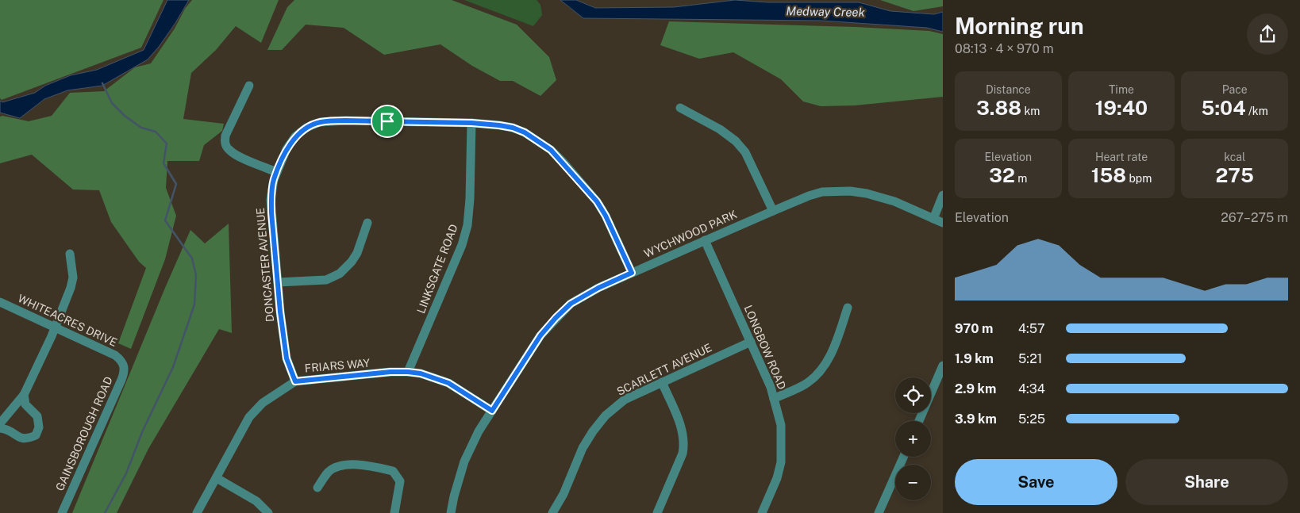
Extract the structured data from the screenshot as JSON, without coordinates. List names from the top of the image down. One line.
{"streets":{"street":["WYCHWOOD PARK","DONCASTER AVENUE","LINKSGATE ROAD","WHITEACRES DRIVE","LONGBOW ROAD","FRIARS WAY","SCARLETT AVENUE","GAINSBOROUGH ROAD"]},"crossings":[["WYCHWOOD PARK","DONCASTER AVENUE"],["WYCHWOOD PARK","LONGBOW ROAD"],["WYCHWOOD PARK","FRIARS WAY"],["DONCASTER AVENUE","LINKSGATE ROAD"],["DONCASTER AVENUE","FRIARS WAY"],["LINKSGATE ROAD","FRIARS WAY"],["WHITEACRES DRIVE","GAINSBOROUGH ROAD"],["LONGBOW ROAD","SCARLETT AVENUE"]],"water":["Medway Creek"],"page":{"heading":["Morning run","08:13 · 4 × 970 m"],"stats":[["Distance","3.88 km"],["Time","19:40"],["Pace","5:04 /km"],["Elevation","32 m"],["Heart rate","158 bpm"],["kcal","275"]],"chart":["Elevation","267–275 m"],"list":[{"name":"970 m","note":"4:57"},{"name":"1.9 km","note":"5:21"},{"name":"2.9 km","note":"4:34"},{"name":"3.9 km","note":"5:25"}],"map_buttons":["+","−"],"buttons":["Save","Share"]}}
